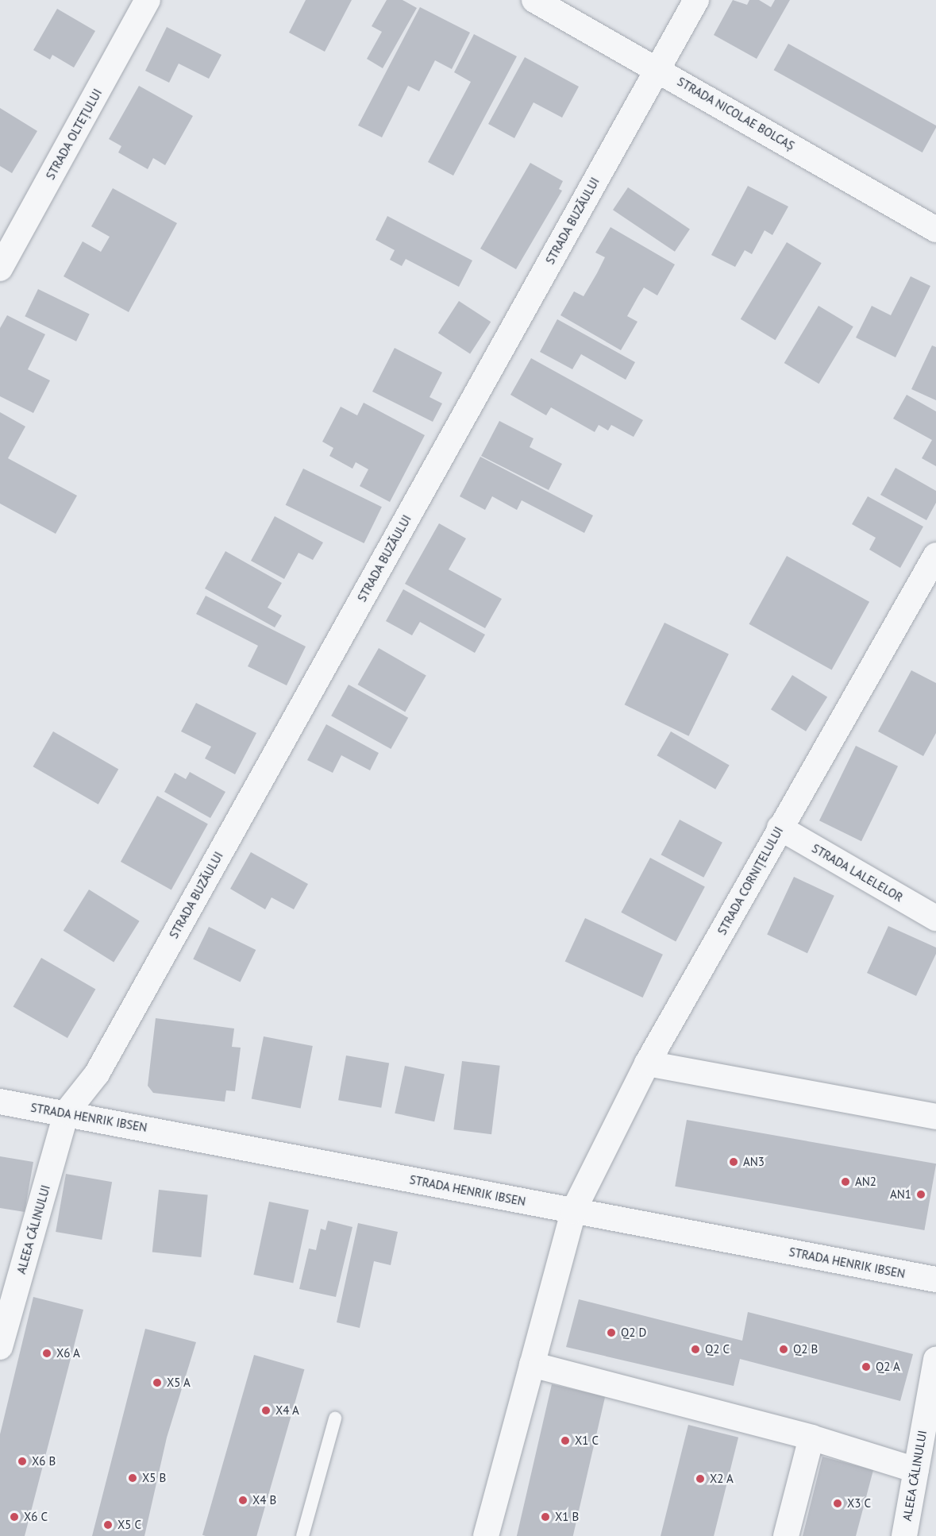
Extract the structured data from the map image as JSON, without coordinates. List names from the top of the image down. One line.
{"streets":{"street":["STRADA NICOLAE BOLCAȘ","STRADA OLTEȚULUI","STRADA BUZĂULUI","STRADA LALELELOR","STRADA CORNIȚELULUI","STRADA HENRIK IBSEN","ALEEA CĂLINULUI"]},"crossings":[["STRADA NICOLAE BOLCAȘ","STRADA BUZĂULUI"],["STRADA BUZĂULUI","STRADA HENRIK IBSEN"],["STRADA BUZĂULUI","ALEEA CĂLINULUI"],["STRADA LALELELOR","STRADA CORNIȚELULUI"],["STRADA CORNIȚELULUI","STRADA HENRIK IBSEN"],["STRADA HENRIK IBSEN","ALEEA CĂLINULUI"]],"places":["AN3","AN2","AN1","Q2 D","Q2 C","Q2 B","X6 A","Q2 A","X5 A","X4 A","X1 C","X6 B","X5 B","X2 A","X4 B","X3 C","X6 C","X1 B","X5 C"]}
